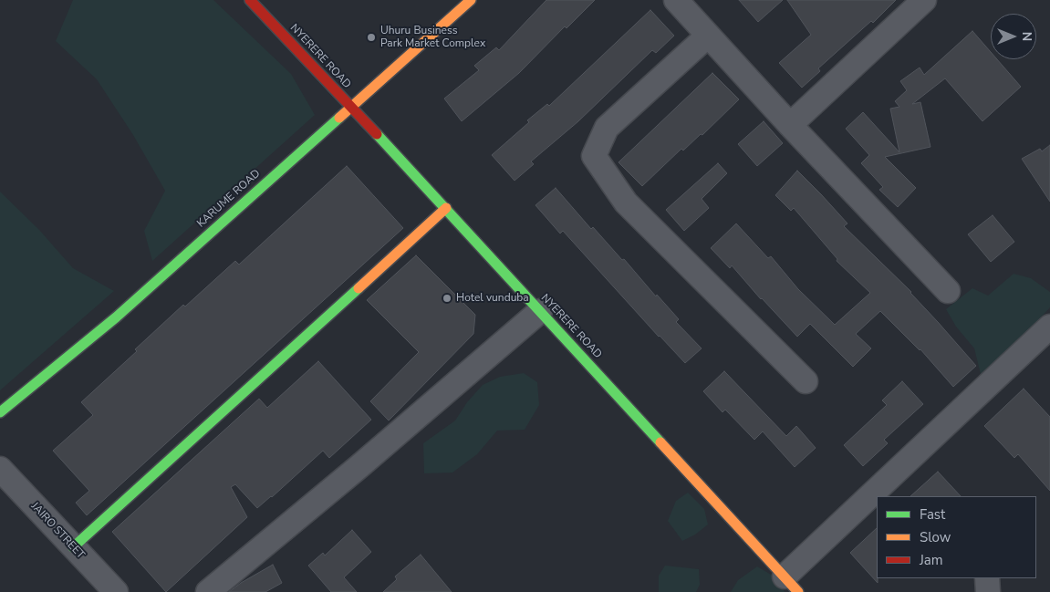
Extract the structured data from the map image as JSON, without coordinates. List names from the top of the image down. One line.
{"streets":{"street":["NYERERE ROAD","KARUME ROAD","JAIRO STREET"]},"crossings":[["NYERERE ROAD","KARUME ROAD"]],"places":["Uhuru Business Park Market Complex","Hotel vunduba"],"legend":["Fast","Slow","Jam"],"north":"right"}
